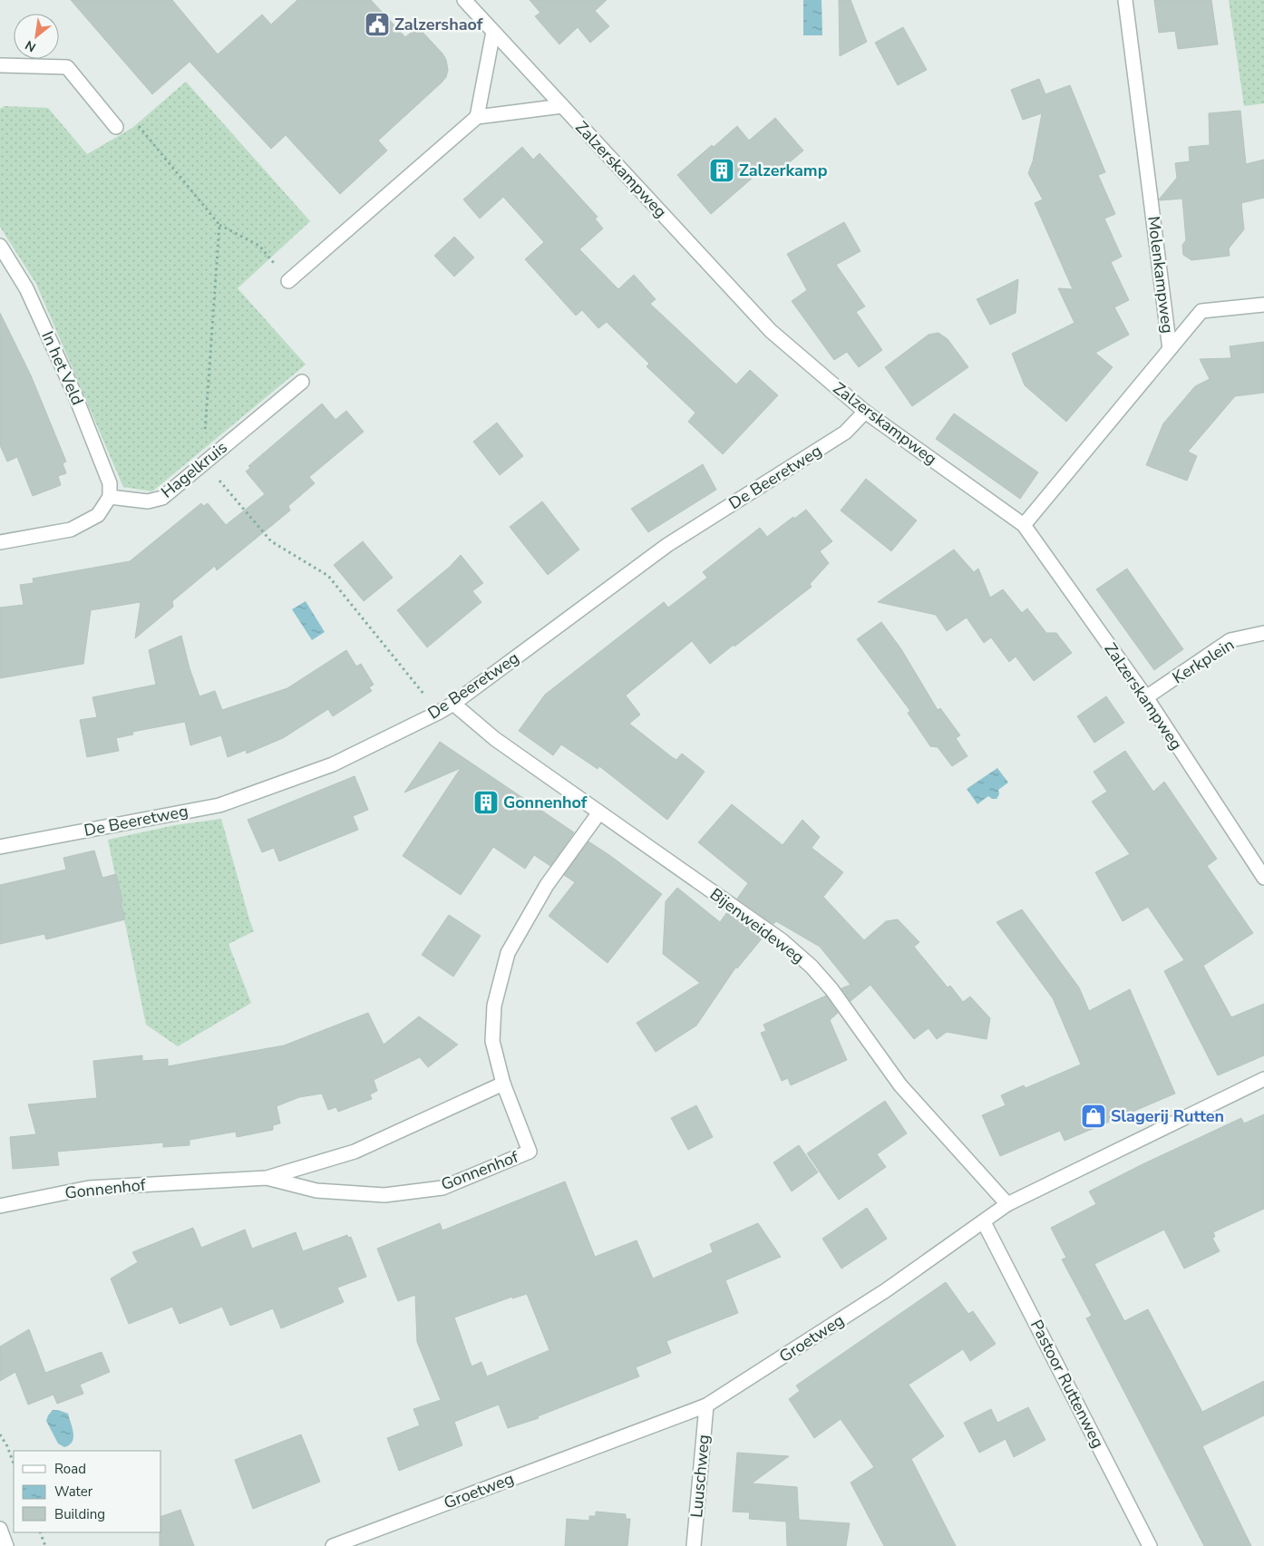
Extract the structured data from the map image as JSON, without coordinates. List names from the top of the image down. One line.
{"streets":{"street":["Zalzerskampweg","Molenkampweg","In het Veld","Hagelkruis","De Beeretweg","Kerkplein","Bijenweideweg","Gonnenhof","Groetweg","Pastoor Ruttenweg","Luuschweg"]},"crossings":[["Zalzerskampweg","Molenkampweg"],["Zalzerskampweg","De Beeretweg"],["Zalzerskampweg","Kerkplein"],["In het Veld","Hagelkruis"],["De Beeretweg","Bijenweideweg"],["Bijenweideweg","Groetweg"],["Groetweg","Pastoor Ruttenweg"],["Groetweg","Luuschweg"]],"places":{"public building":["Zalzershaof"],"building":["Zalzerkamp","Gonnenhof"],"shop":["Slagerij Rutten"]},"legend":["Road","Water","Building"],"north":"bottom left"}
